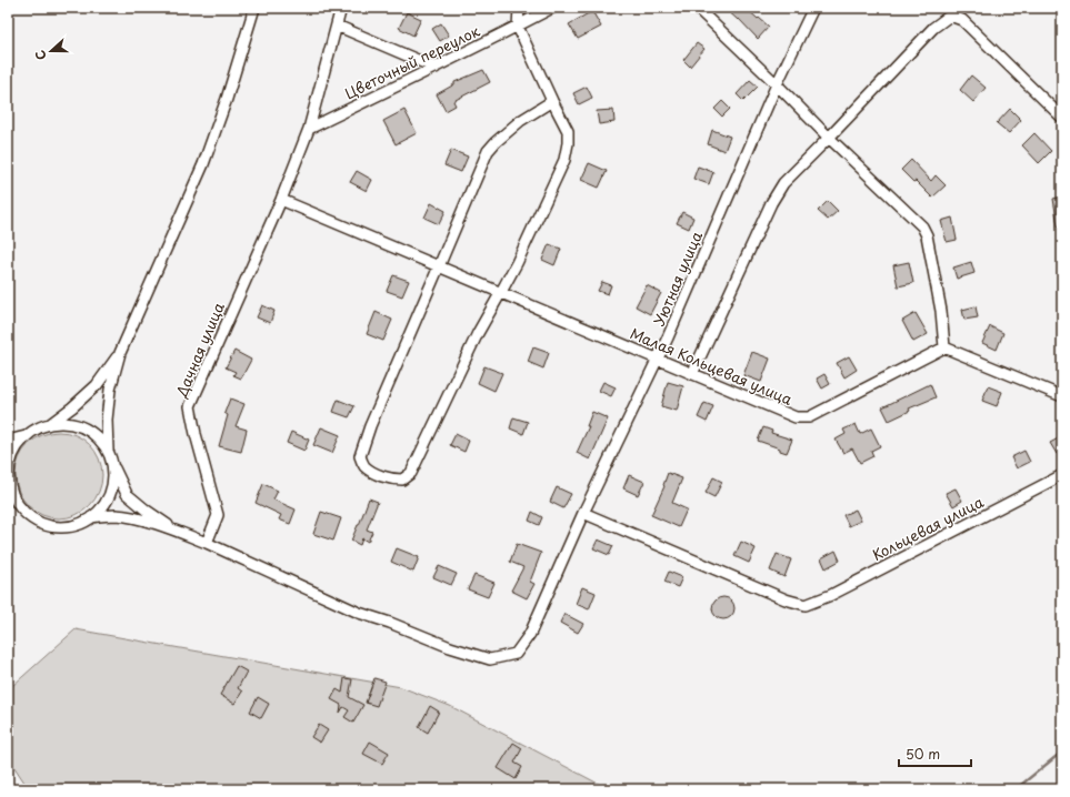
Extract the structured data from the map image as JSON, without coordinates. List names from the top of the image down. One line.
{"streets":{"street":["Цветочный переулок","Уютная улица","Дачная улица","Малая Кольцевая улица","Кольцевая улица"]},"crossings":[["Цветочный переулок","Дачная улица"],["Уютная улица","Дачная улица"],["Уютная улица","Малая Кольцевая улица"],["Уютная улица","Кольцевая улица"],["Дачная улица","Малая Кольцевая улица"]],"scale_bar":"50 m","north":"left"}
